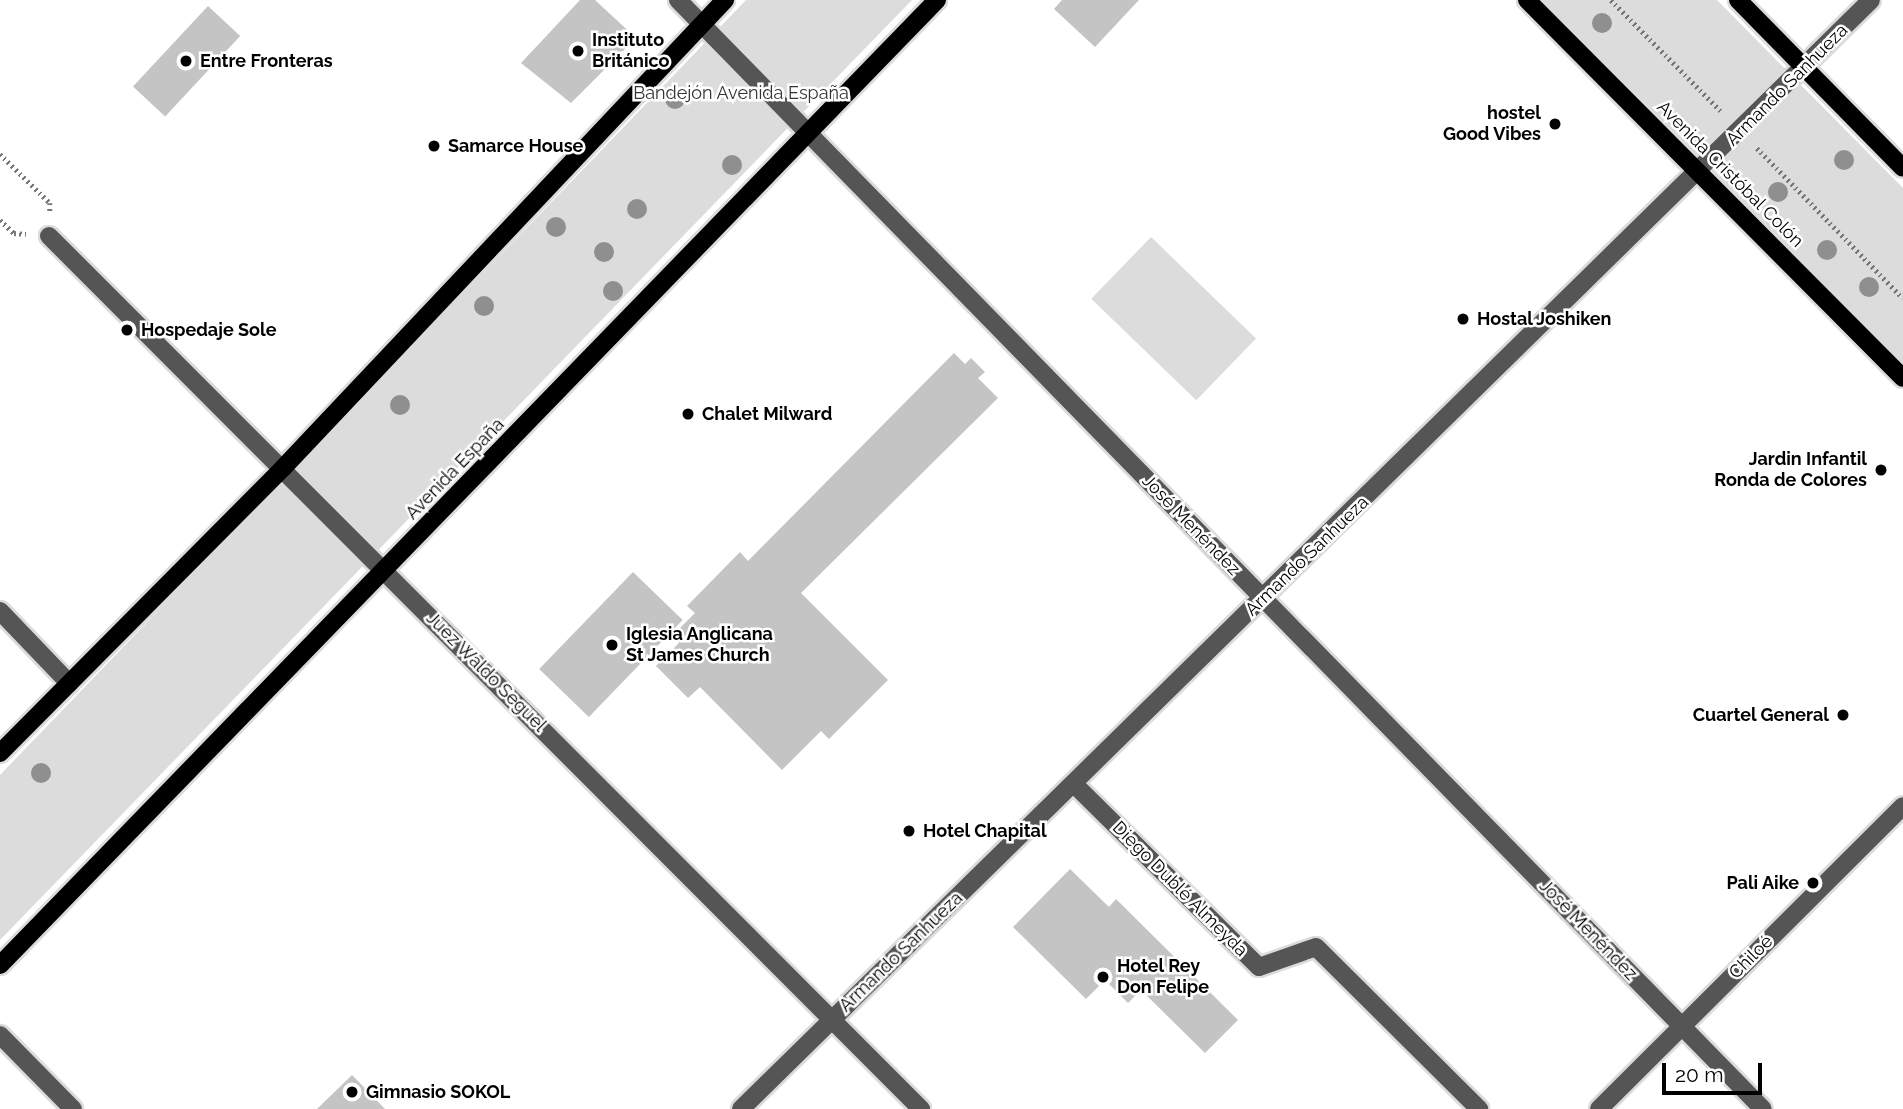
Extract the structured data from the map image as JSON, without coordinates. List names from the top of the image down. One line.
{"streets":{"main road":["Avenida Cristóbal Colón","Avenida España"],"street":["Armando Sanhueza","José Menéndez","Juez Waldo Seguel","Diego Dublé Almeyda","Chiloé"]},"crossings":[["Armando Sanhueza","Avenida Cristóbal Colón"],["Armando Sanhueza","José Menéndez"],["Armando Sanhueza","Juez Waldo Seguel"],["Armando Sanhueza","Diego Dublé Almeyda"],["Avenida España","José Menéndez"],["Avenida España","Juez Waldo Seguel"],["José Menéndez","Chiloé"]],"parks":["Bandejón Avenida España"],"places":["Instituto Británico","Entre Fronteras","hostel Good Vibes","Samarce House","Hostal Joshiken","Hospedaje Sole","Chalet Milward","Jardin Infantil Ronda de Colores","Iglesia Anglicana St James Church","Cuartel General","Hotel Chapital","Pali Aike","Hotel Rey Don Felipe","Gimnasio SOKOL"],"scale_bar":"20 m"}
